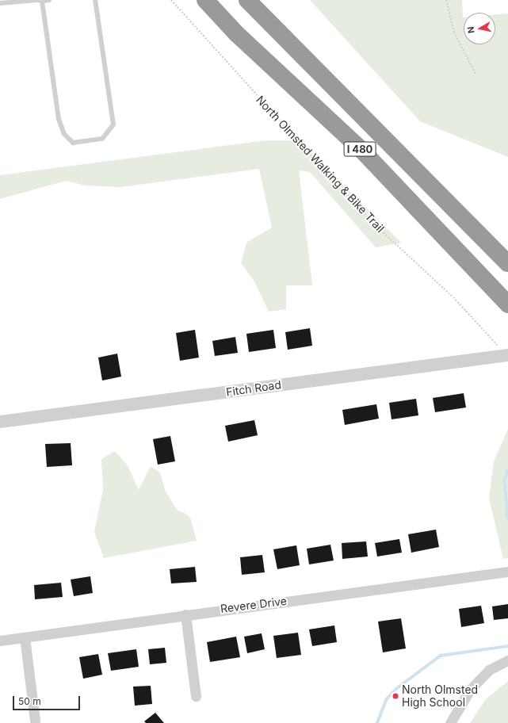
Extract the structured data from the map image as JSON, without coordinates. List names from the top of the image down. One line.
{"streets":{"highway":["I 480"],"street":["Fitch Road","Revere Drive"],"path":["North Olmsted Walking & Bike Trail"]},"crossings":[["North Olmsted Walking & Bike Trail","Fitch Road"]],"places":["North Olmsted High School"],"scale_bar":"50 m","north":"left"}
